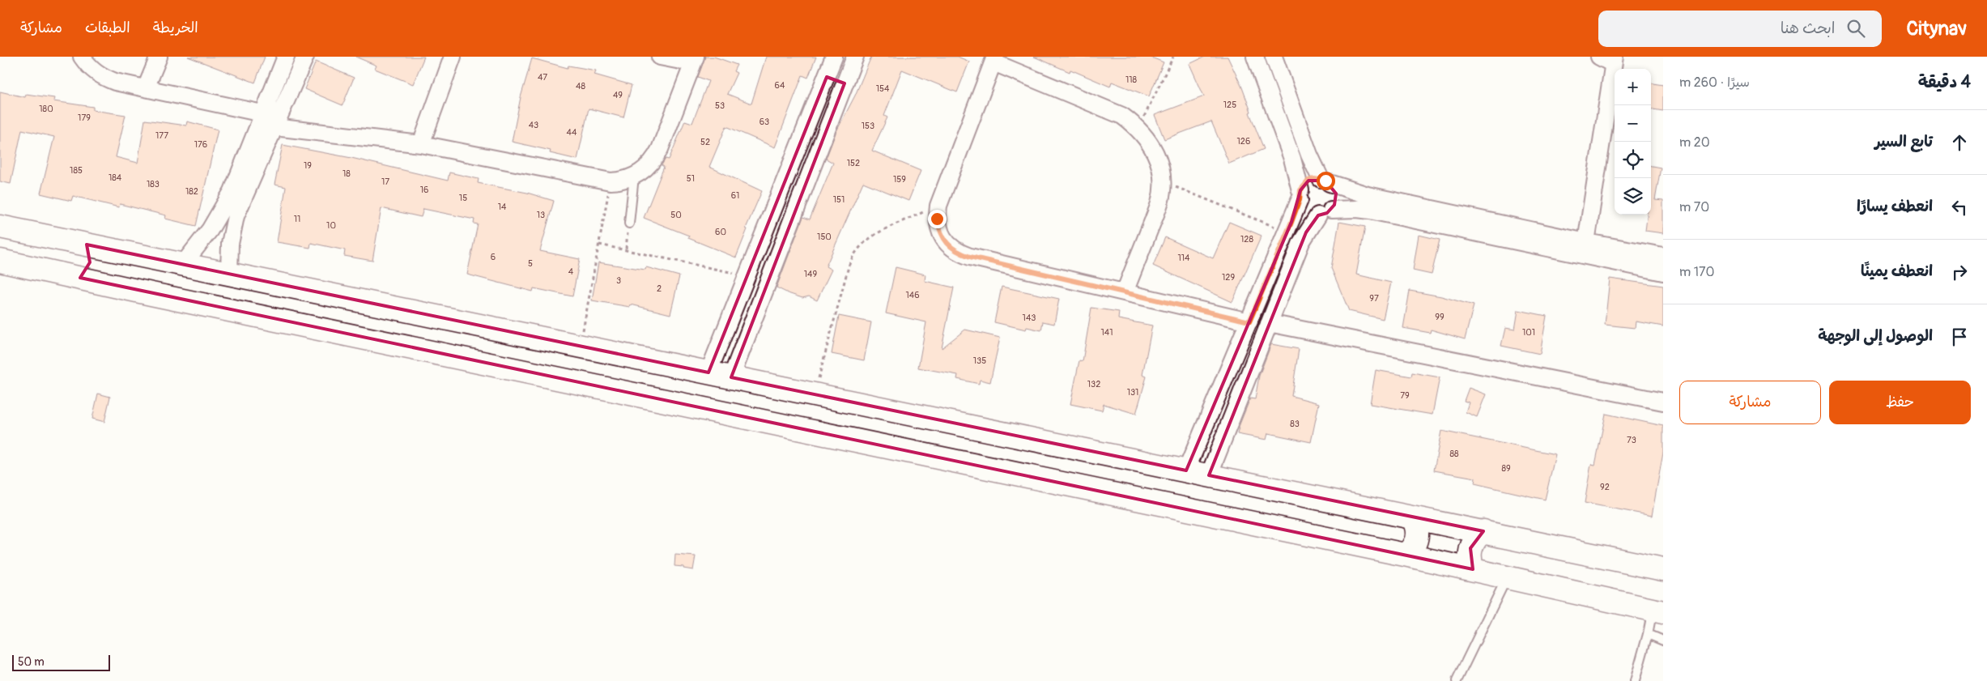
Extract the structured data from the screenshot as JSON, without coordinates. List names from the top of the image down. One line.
{"house_numbers":["47","118","64","48","154","49","125","53","180","179","63","43","153","44","177","126","52","176","152","19","185","18","184","51","159","17","183","16","182","61","15","151","14","13","50","11","10","60","150","128","6","114","5","4","149","129","3","2","146","97","99","143","141","101","135","132","131","79","83","73","88","89","92"],"scale_bar":"50 m","page":{"header":"Citynav","search":"ابحث هنا","nav":["الخريطة","الطبقات","مشاركة"],"heading":["4 دقيقة","سيرًا · 260 m"],"map_buttons":["+","−"],"list":[["تابع السير","20 m"],["انعطف يسارًا","70 m"],["انعطف يمينًا","170 m"],"الوصول إلى الوجهة"],"buttons":["حفظ","مشاركة"],"scale":"50 m"}}
